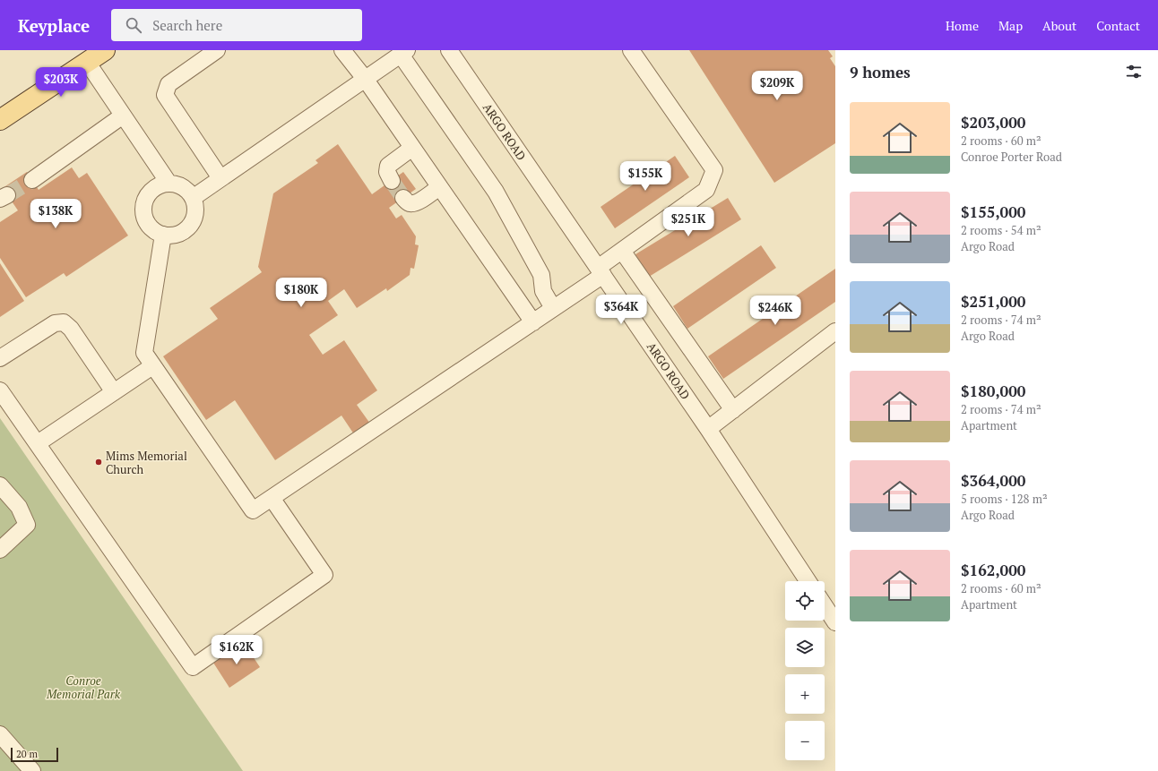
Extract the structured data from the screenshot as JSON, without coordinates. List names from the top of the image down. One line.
{"streets":{"street":["ARGO ROAD"]},"parks":["Conroe Memorial Park"],"places":["Mims Memorial Church"],"scale_bar":"20 m","page":{"header":"Keyplace","search":"Search here","nav":["Home","Map","About","Contact"],"heading":"9 homes","price":["$203K","$209K","$155K","$138K","$251K","$180K","$364K","$246K","$162K"],"list":[{"name":"$203,000","note":"2 rooms · 60 m² · Conroe Porter Road"},{"name":"$155,000","note":"2 rooms · 54 m² · Argo Road"},{"name":"$251,000","note":"2 rooms · 74 m² · Argo Road"},{"name":"$180,000","note":"2 rooms · 74 m² · Apartment"},{"name":"$364,000","note":"5 rooms · 128 m² · Argo Road"},{"name":"$162,000","note":"2 rooms · 60 m² · Apartment"}],"map_buttons":["+","−"],"scale":"20 m"}}
